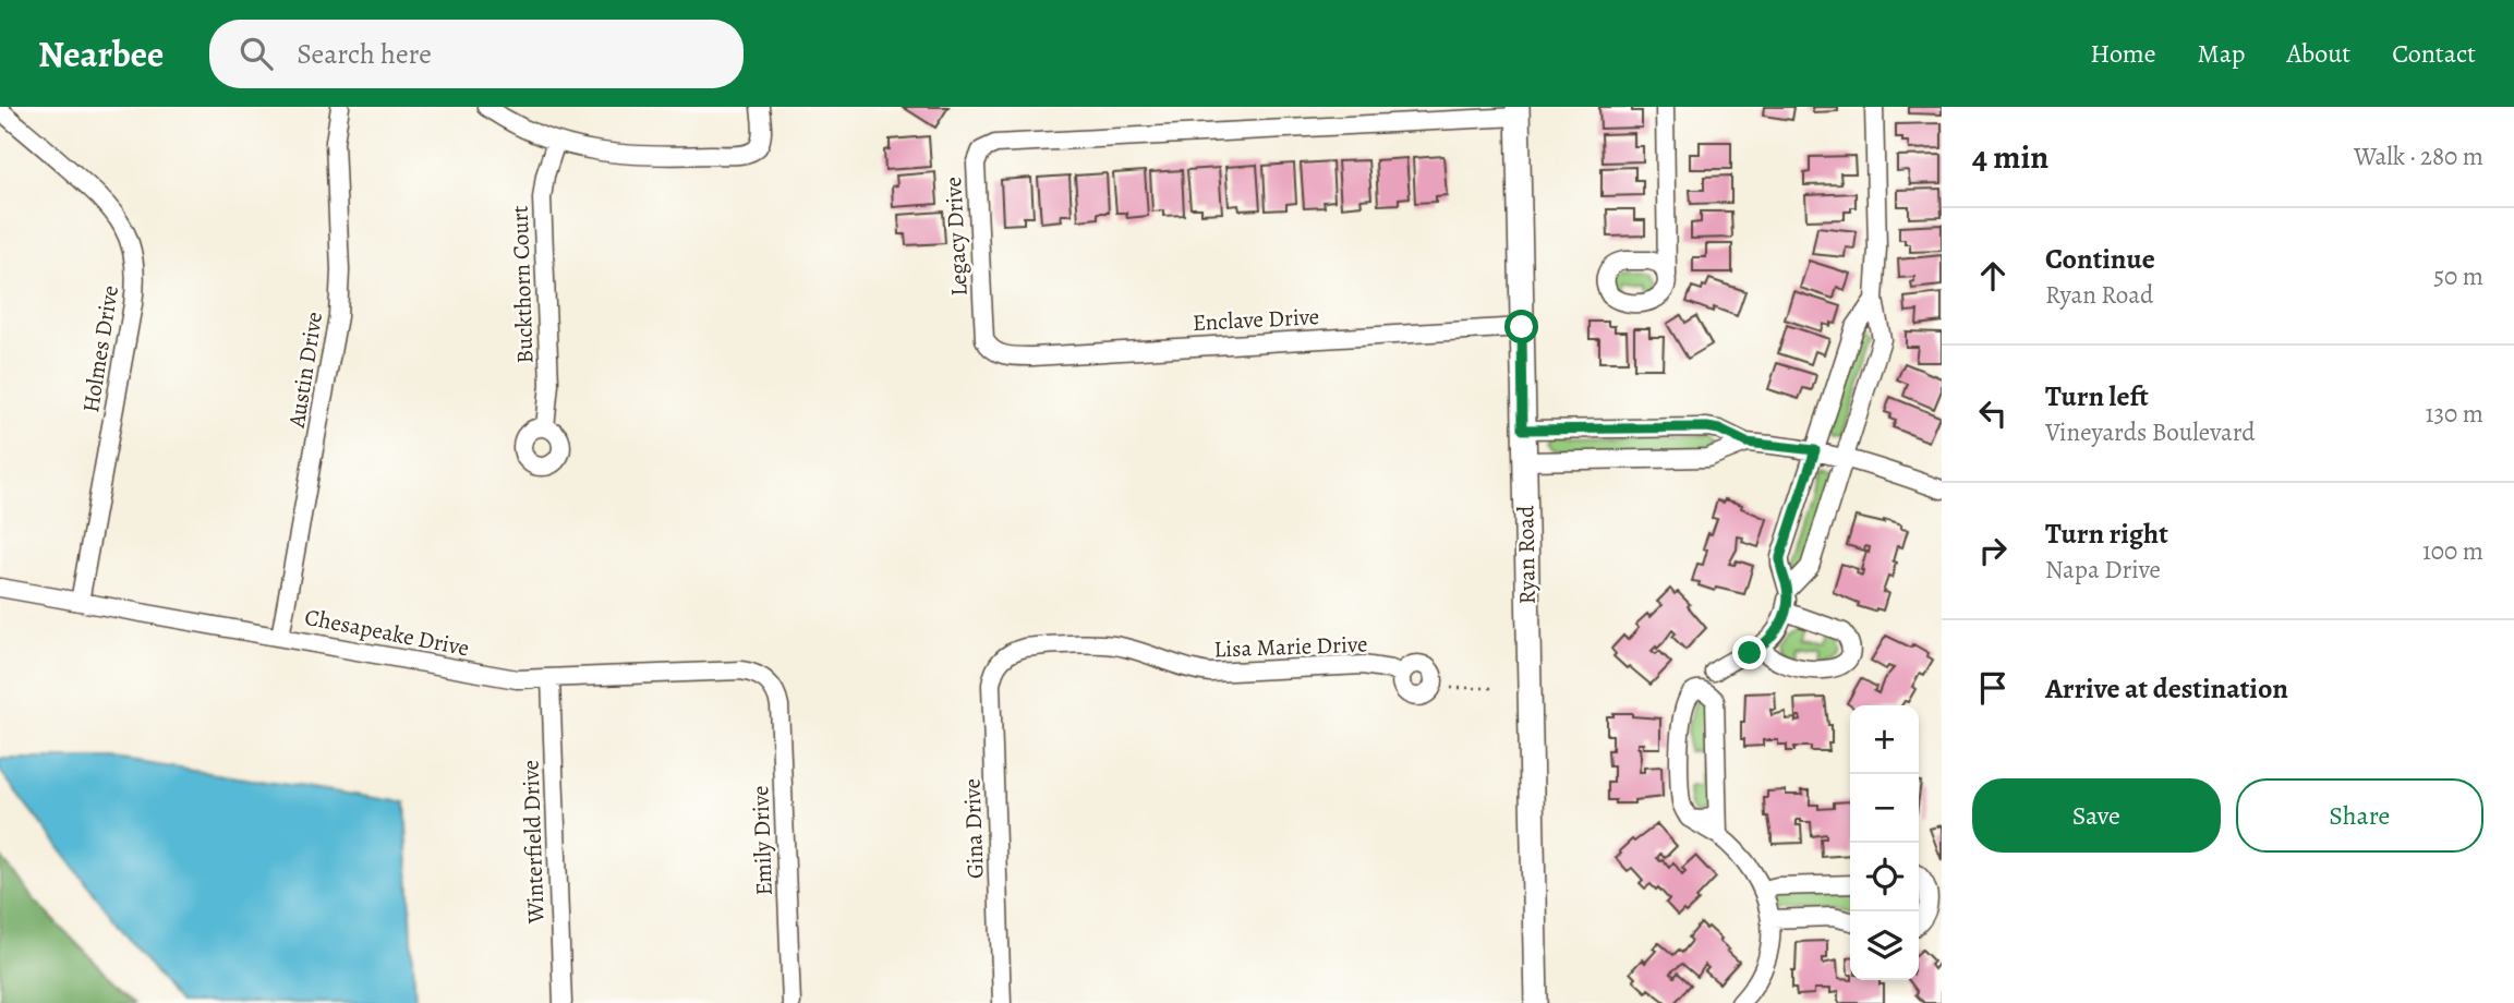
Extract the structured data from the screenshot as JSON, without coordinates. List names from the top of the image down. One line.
{"streets":{"main road":["Ryan Road"],"street":["Legacy Drive","Buckthorn Court","Enclave Drive","Holmes Drive","Austin Drive","Chesapeake Drive","Lisa Marie Drive","Gina Drive","Emily Drive","Winterfield Drive"]},"crossings":[["Legacy Drive","Enclave Drive"],["Legacy Drive","Ryan Road"],["Enclave Drive","Ryan Road"],["Holmes Drive","Chesapeake Drive"],["Austin Drive","Chesapeake Drive"],["Chesapeake Drive","Emily Drive"],["Chesapeake Drive","Winterfield Drive"],["Lisa Marie Drive","Gina Drive"]],"page":{"header":"Nearbee","search":"Search here","nav":["Home","Map","About","Contact"],"heading":["4 min","Walk · 280 m"],"list":[["Continue","Ryan Road","50 m"],["Turn left","Vineyards Boulevard","130 m"],["Turn right","Napa Drive","100 m"],"Arrive at destination"],"map_buttons":["+","−"],"buttons":["Save","Share"]}}
